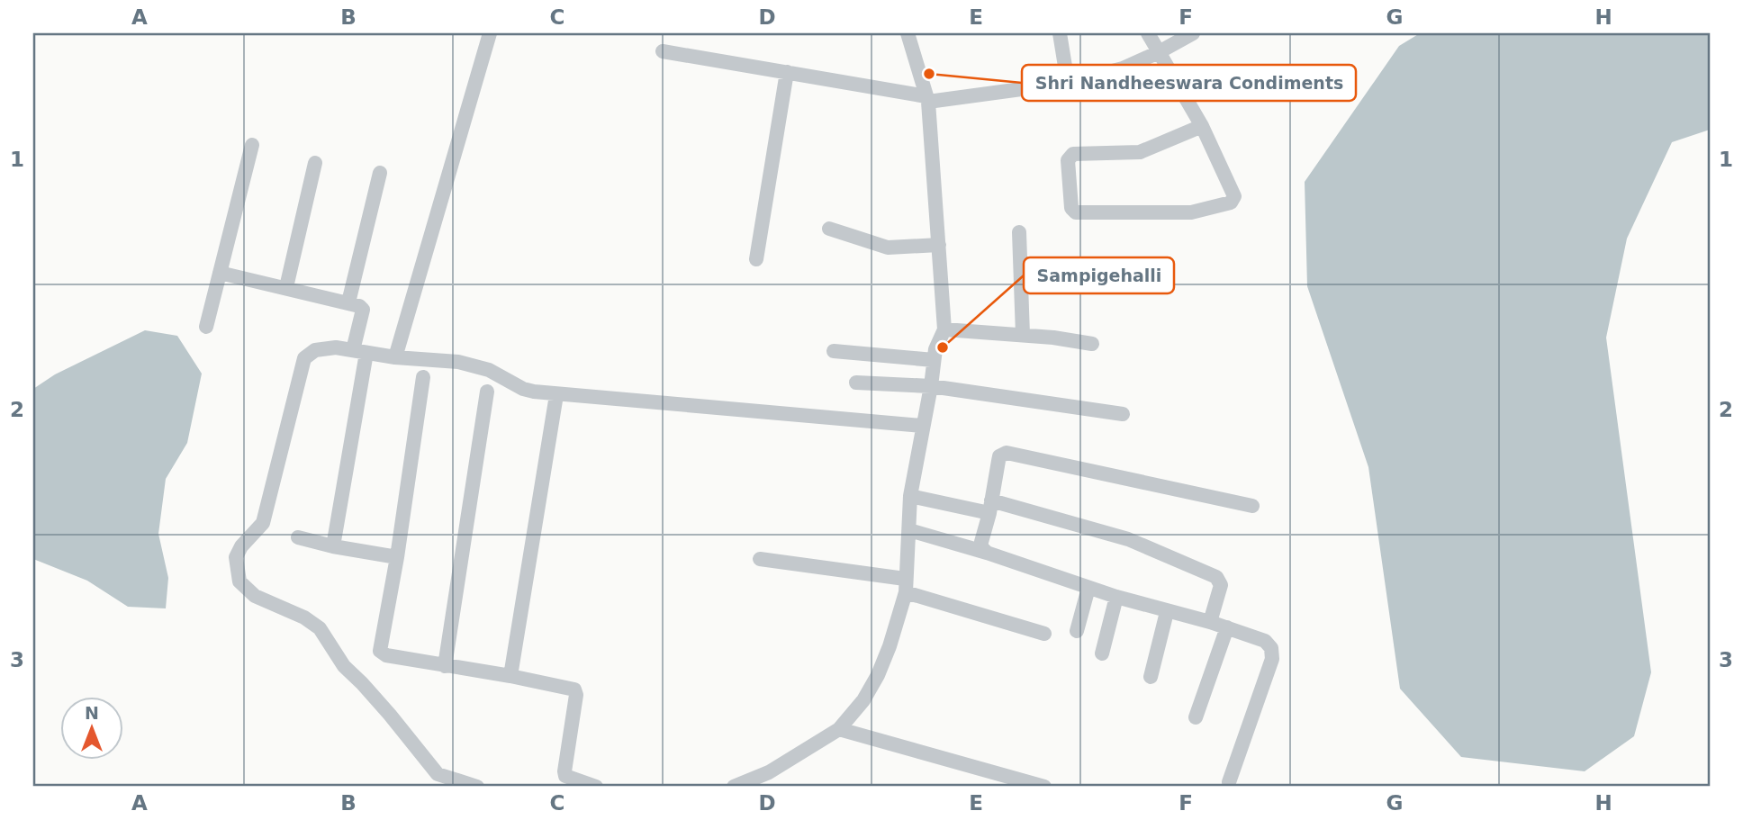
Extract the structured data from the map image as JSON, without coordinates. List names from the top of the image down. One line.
{"places":["Shri Nandheeswara Condiments","Sampigehalli"],"north":"top","grid":{"columns":["A","B","C","D","E","F","G","H"],"rows":["1","2","3"]}}
